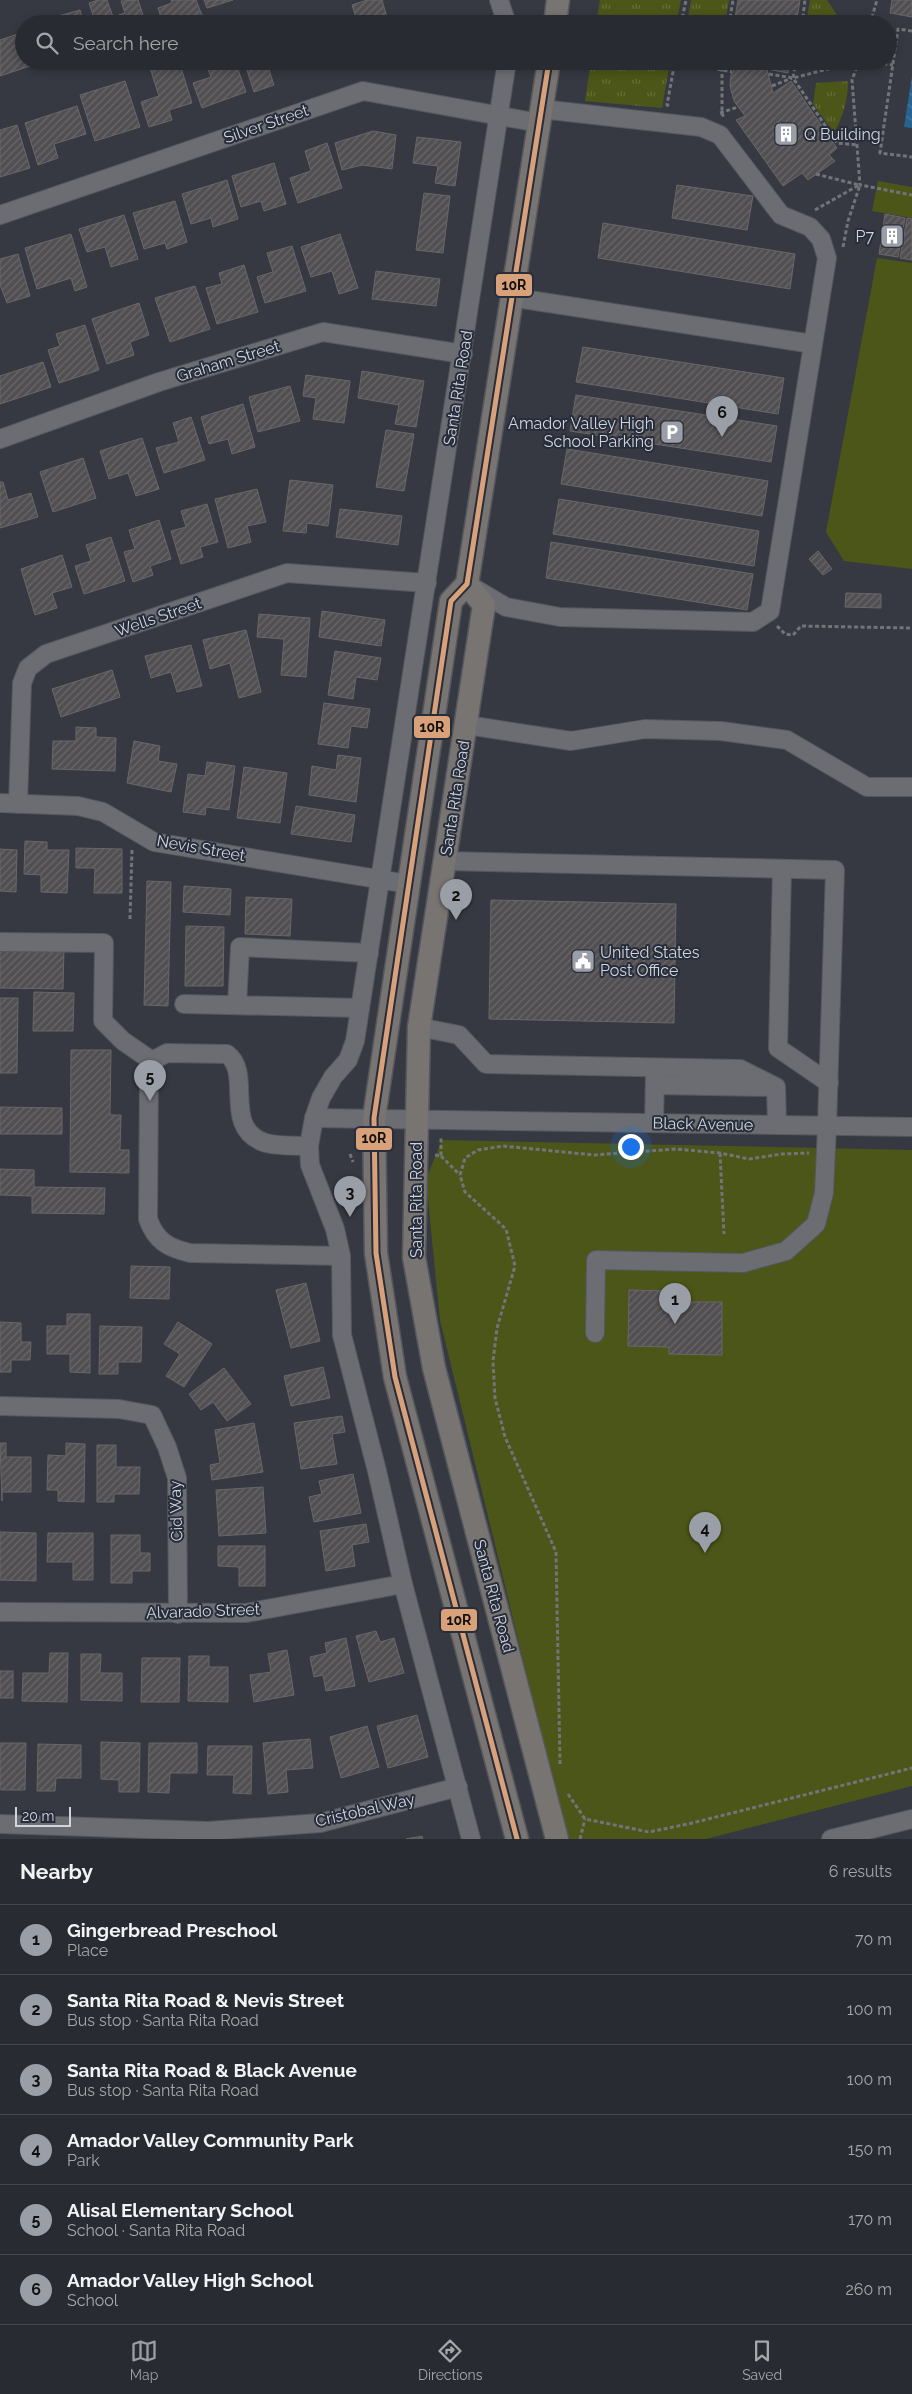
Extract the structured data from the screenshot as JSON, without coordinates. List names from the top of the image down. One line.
{"streets":{"main road":["Santa Rita Road"],"street":["Silver Street","Graham Street","Wells Street","Nevis Street","Black Avenue","Cid Way","Alvarado Street","Cristobal Way"]},"crossings":[["Silver Street","Santa Rita Road"],["Graham Street","Santa Rita Road"],["Santa Rita Road","Wells Street"],["Santa Rita Road","Nevis Street"],["Santa Rita Road","Black Avenue"],["Santa Rita Road","Alvarado Street"],["Santa Rita Road","Cristobal Way"],["Wells Street","Nevis Street"],["Cid Way","Alvarado Street"]],"places":{"building":["Q Building","P7"],"parking":["Amador Valley High School Parking"],"public building":["United States Post Office"]},"lines":["transit line 10R"],"scale_bar":"20 m","page":{"search":"Search here","pins":["6","2","5","3","1","4"],"scale":"20 m","heading":["Nearby","6 results"],"list":[{"mark":"1","name":"Gingerbread Preschool","note":"Place","value":"70 m"},{"mark":"2","name":"Santa Rita Road & Nevis Street","note":"Bus stop · Santa Rita Road","value":"100 m"},{"mark":"3","name":"Santa Rita Road & Black Avenue","note":"Bus stop · Santa Rita Road","value":"100 m"},{"mark":"4","name":"Amador Valley Community Park","note":"Park","value":"150 m"},{"mark":"5","name":"Alisal Elementary School","note":"School · Santa Rita Road","value":"170 m"},{"mark":"6","name":"Amador Valley High School","note":"School","value":"260 m"}],"nav":["Map","Directions","Saved"]}}
